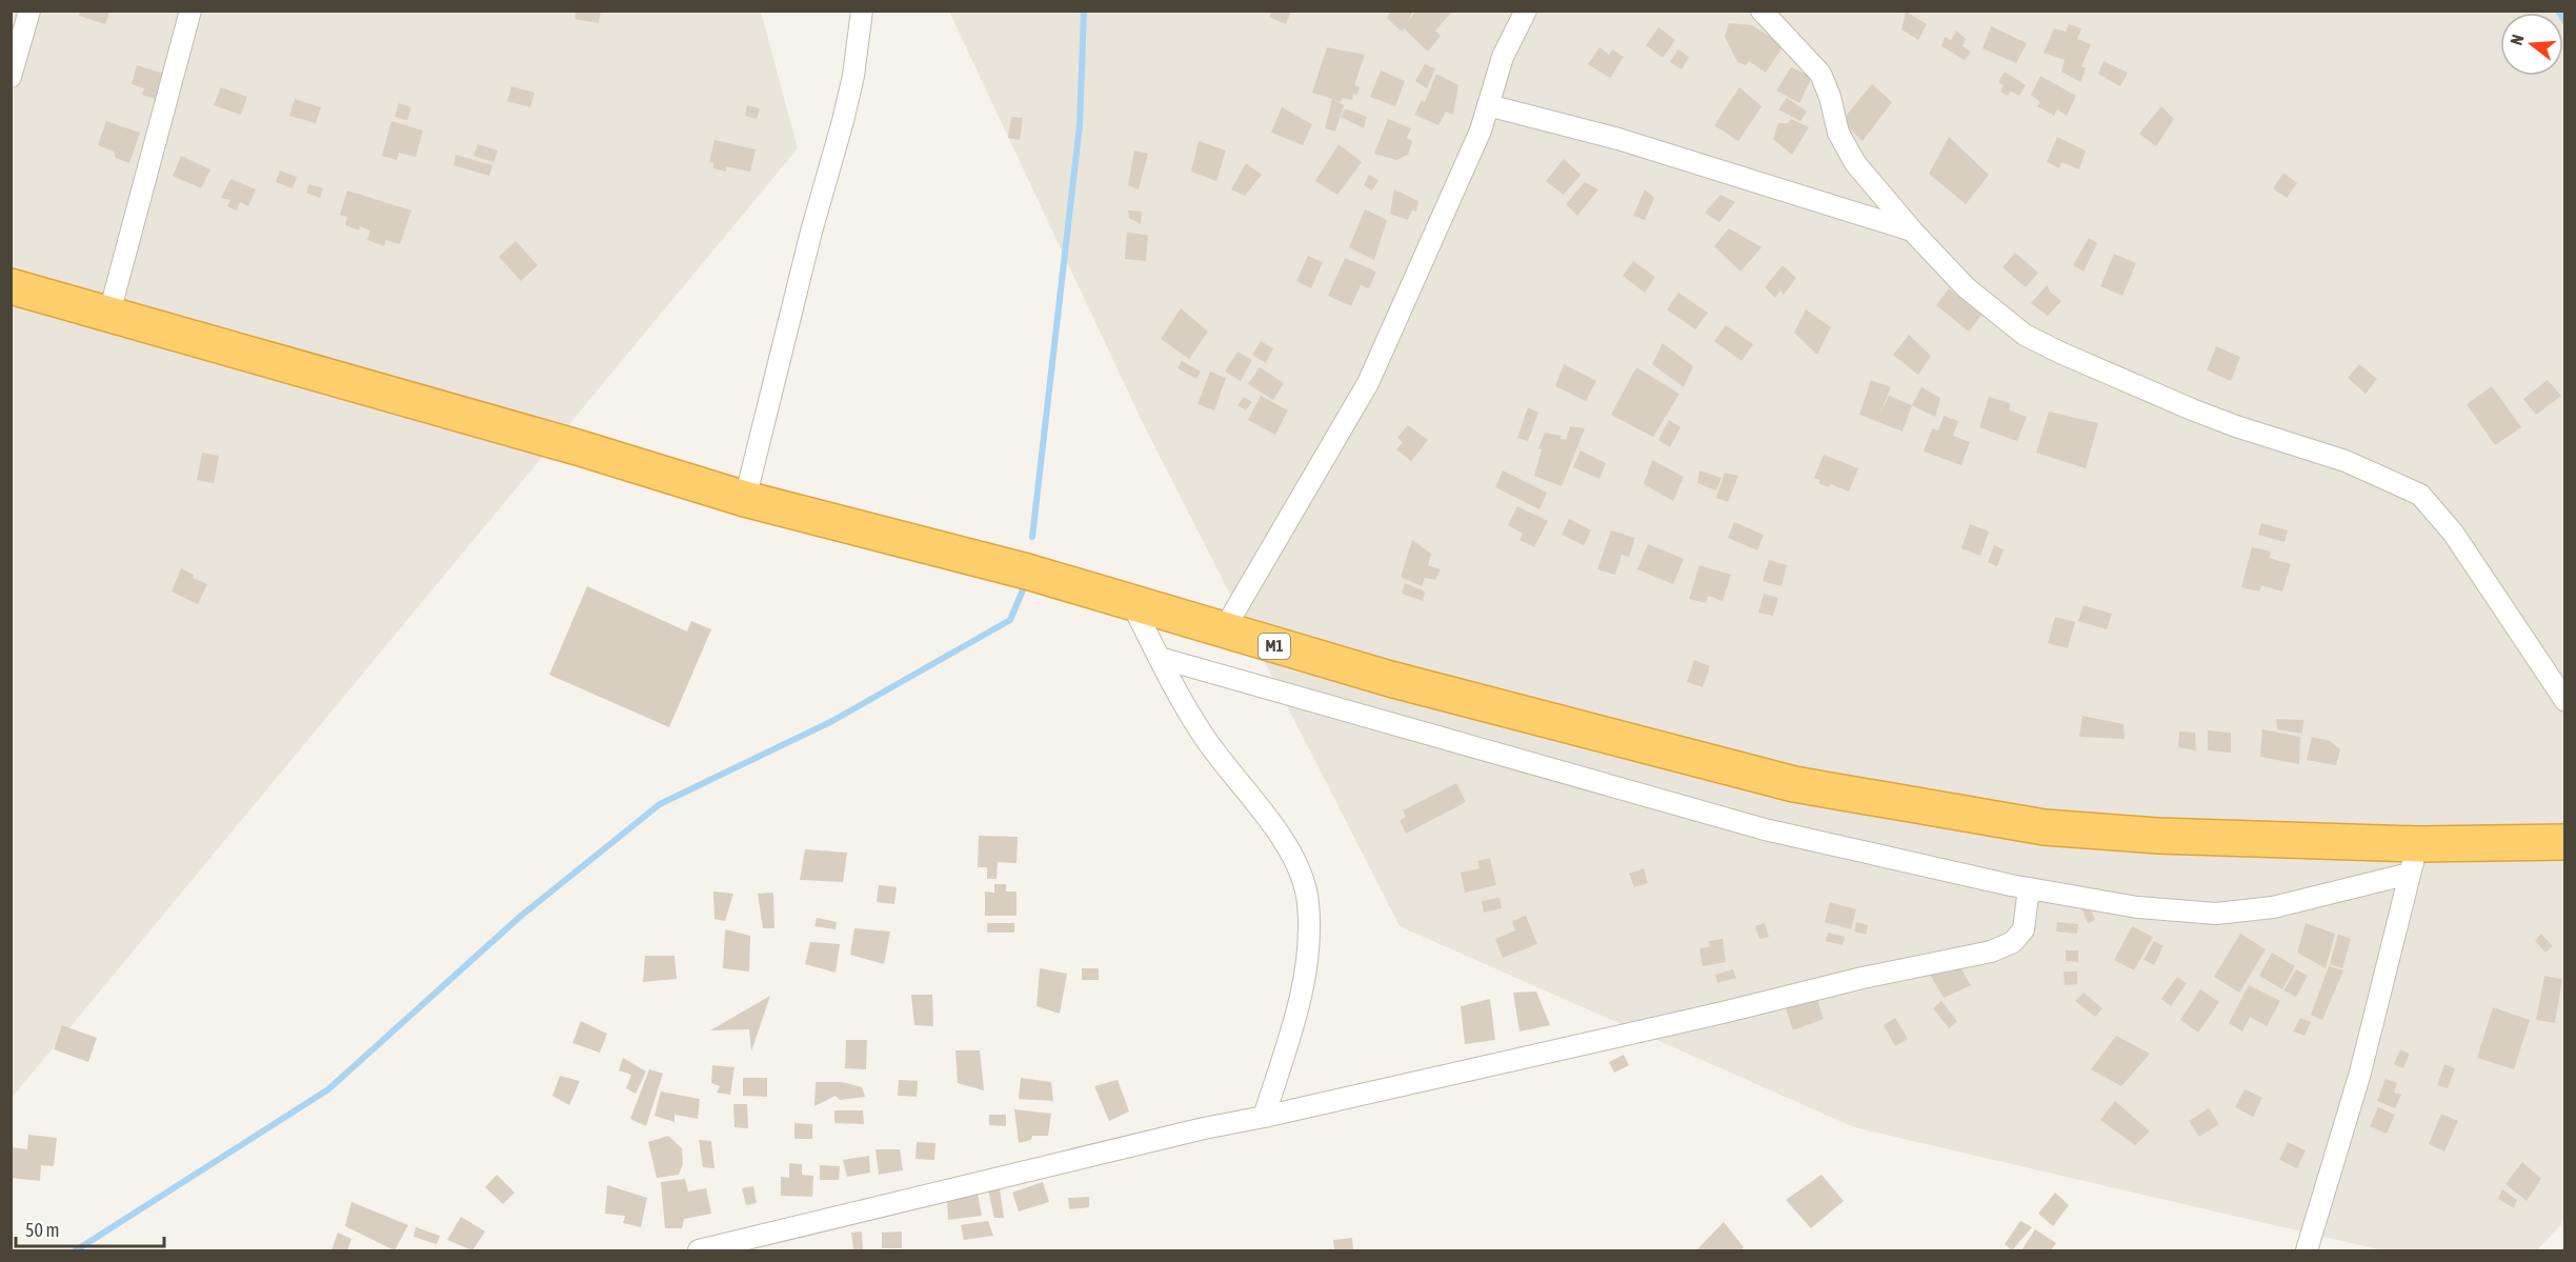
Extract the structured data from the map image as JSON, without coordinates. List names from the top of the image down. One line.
{"streets":{"highway":["M1"]},"scale_bar":"50 m","north":"left"}
